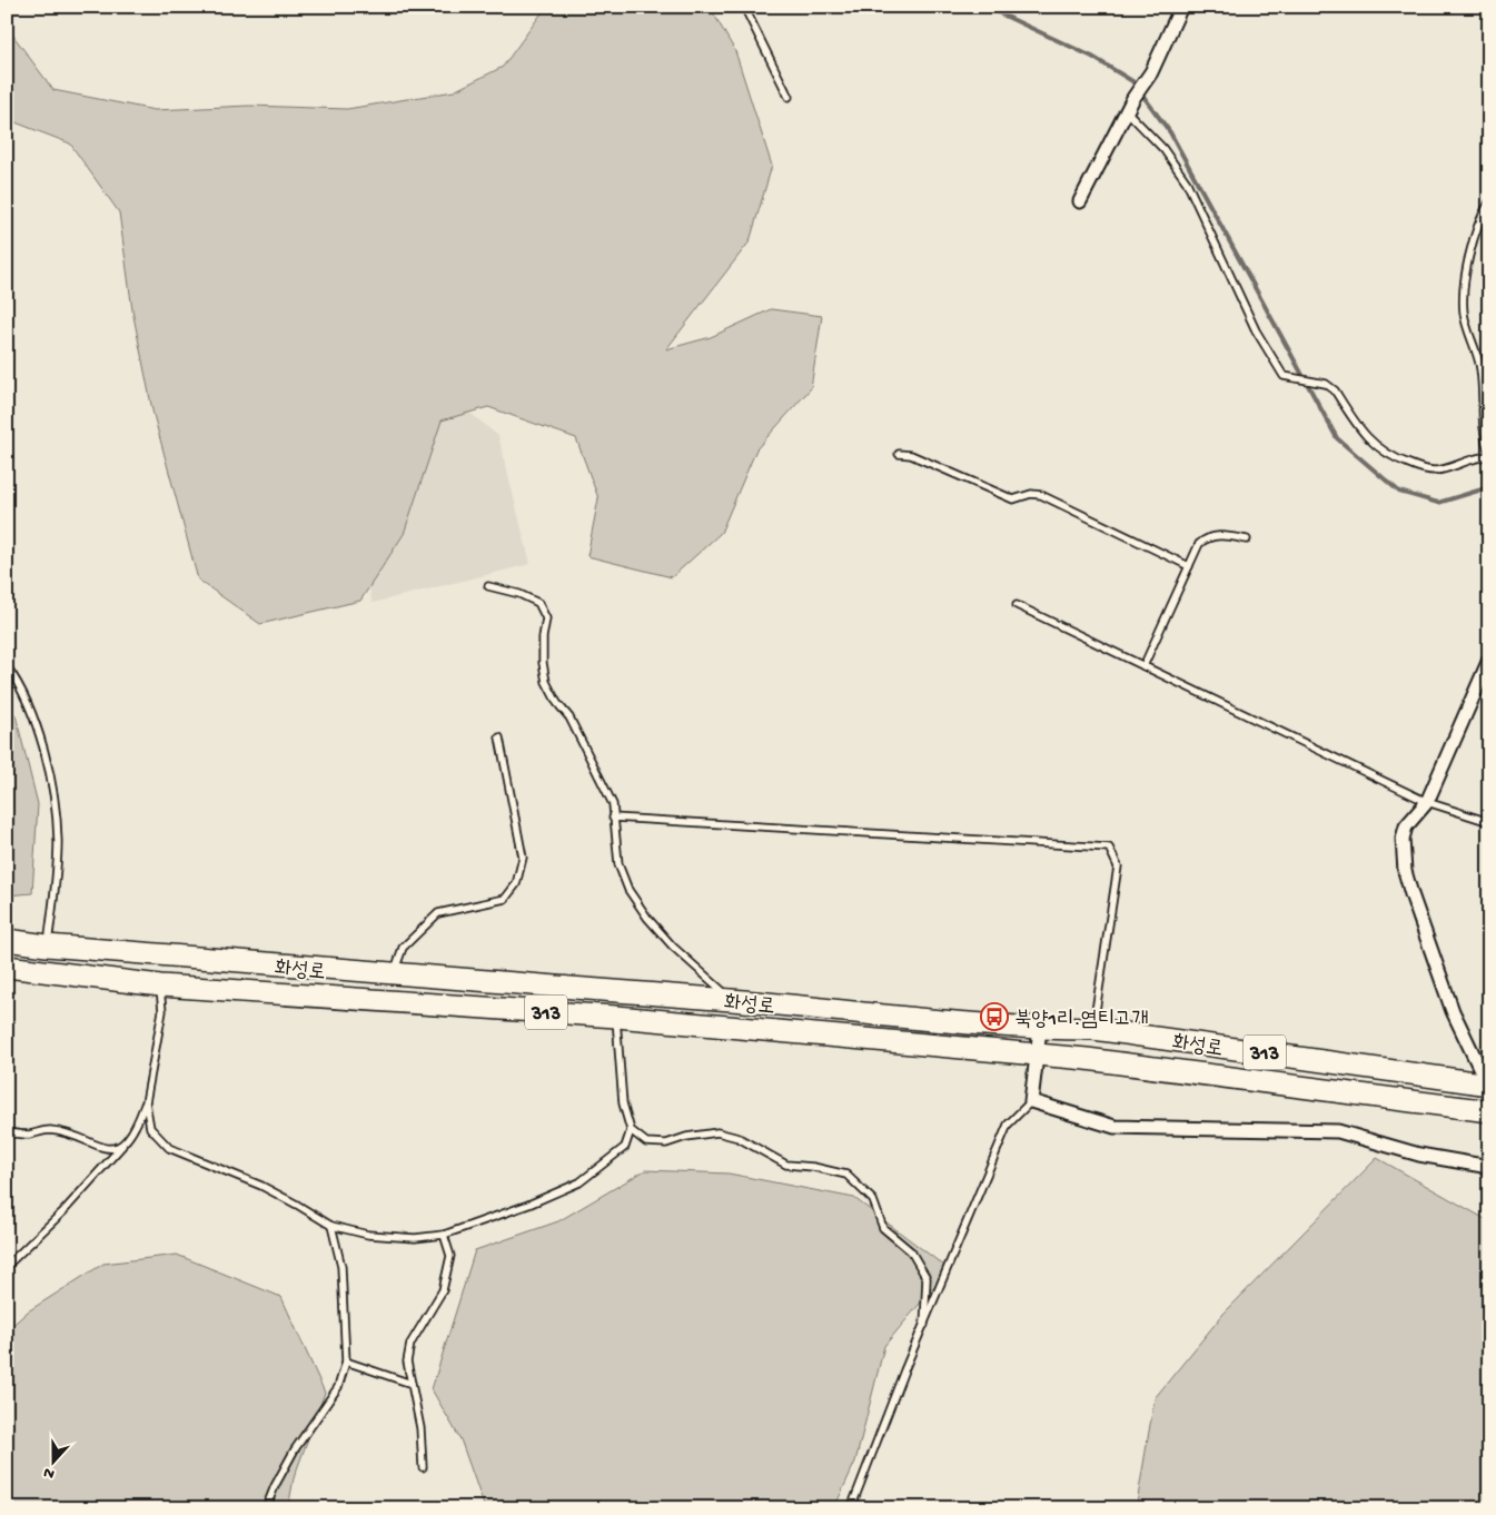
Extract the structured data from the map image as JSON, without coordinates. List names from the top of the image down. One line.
{"streets":{"main road":["화성로","313"]},"places":{"bus stop":["북양1리.염티고개"]},"north":"bottom"}
